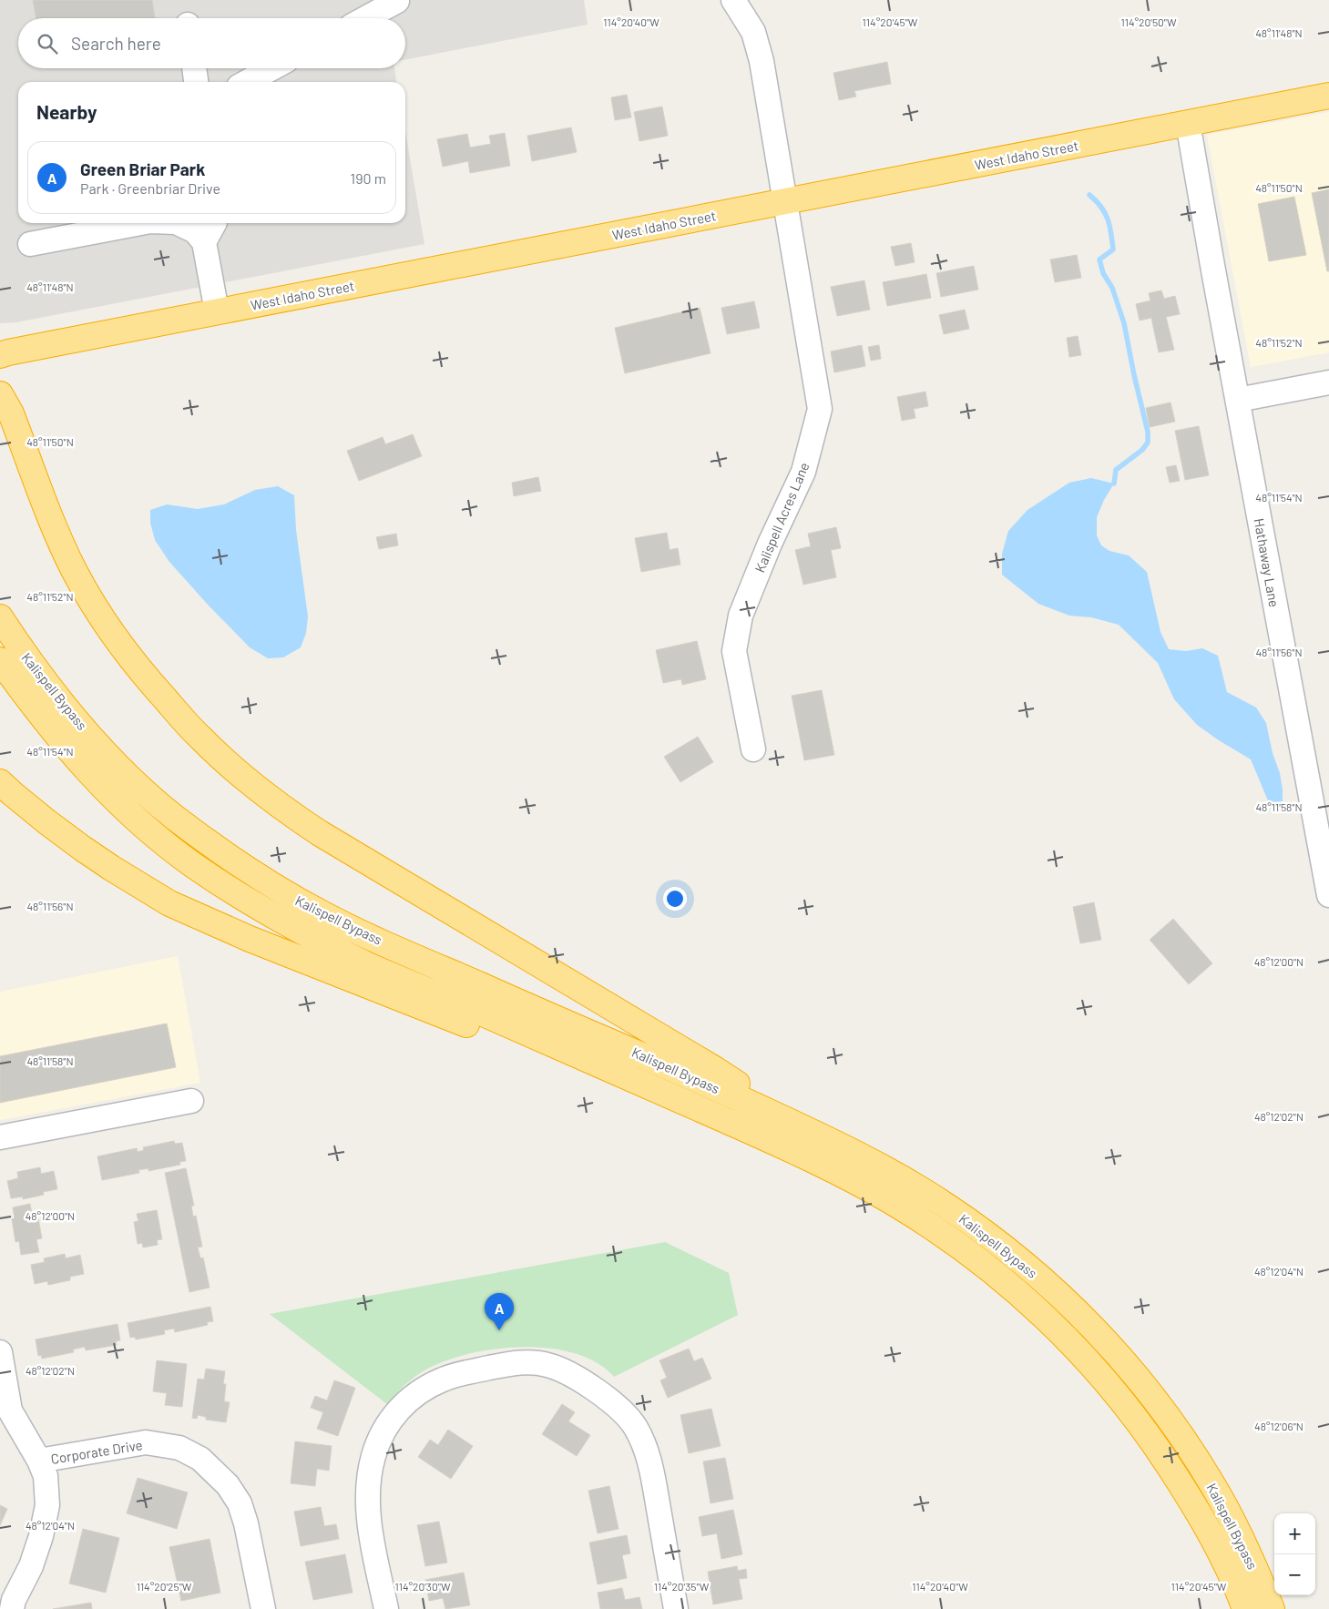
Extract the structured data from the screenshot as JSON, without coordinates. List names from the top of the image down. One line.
{"streets":{"highway":["West Idaho Street","Kalispell Bypass"],"street":["Kalispell Acres Lane","Hathaway Lane","Corporate Drive"]},"crossings":[["West Idaho Street","Kalispell Acres Lane"],["West Idaho Street","Hathaway Lane"]],"page":{"search":"Search here","heading":"Nearby","list":[{"mark":"A","name":"Green Briar Park","note":"Park · Greenbriar Drive","value":"190 m"}],"pins":"A","map_buttons":["+","−"]},"coordinates":["114°20'40\"W","114°20'45\"W","114°20'50\"W","48°11'48\"N","48°11'50\"N","48°11'52\"N","48°11'54\"N","48°11'56\"N","48°11'58\"N","48°12'00\"N","48°12'02\"N","48°12'04\"N","48°12'06\"N","114°20'25\"W","114°20'30\"W","114°20'35\"W"]}
